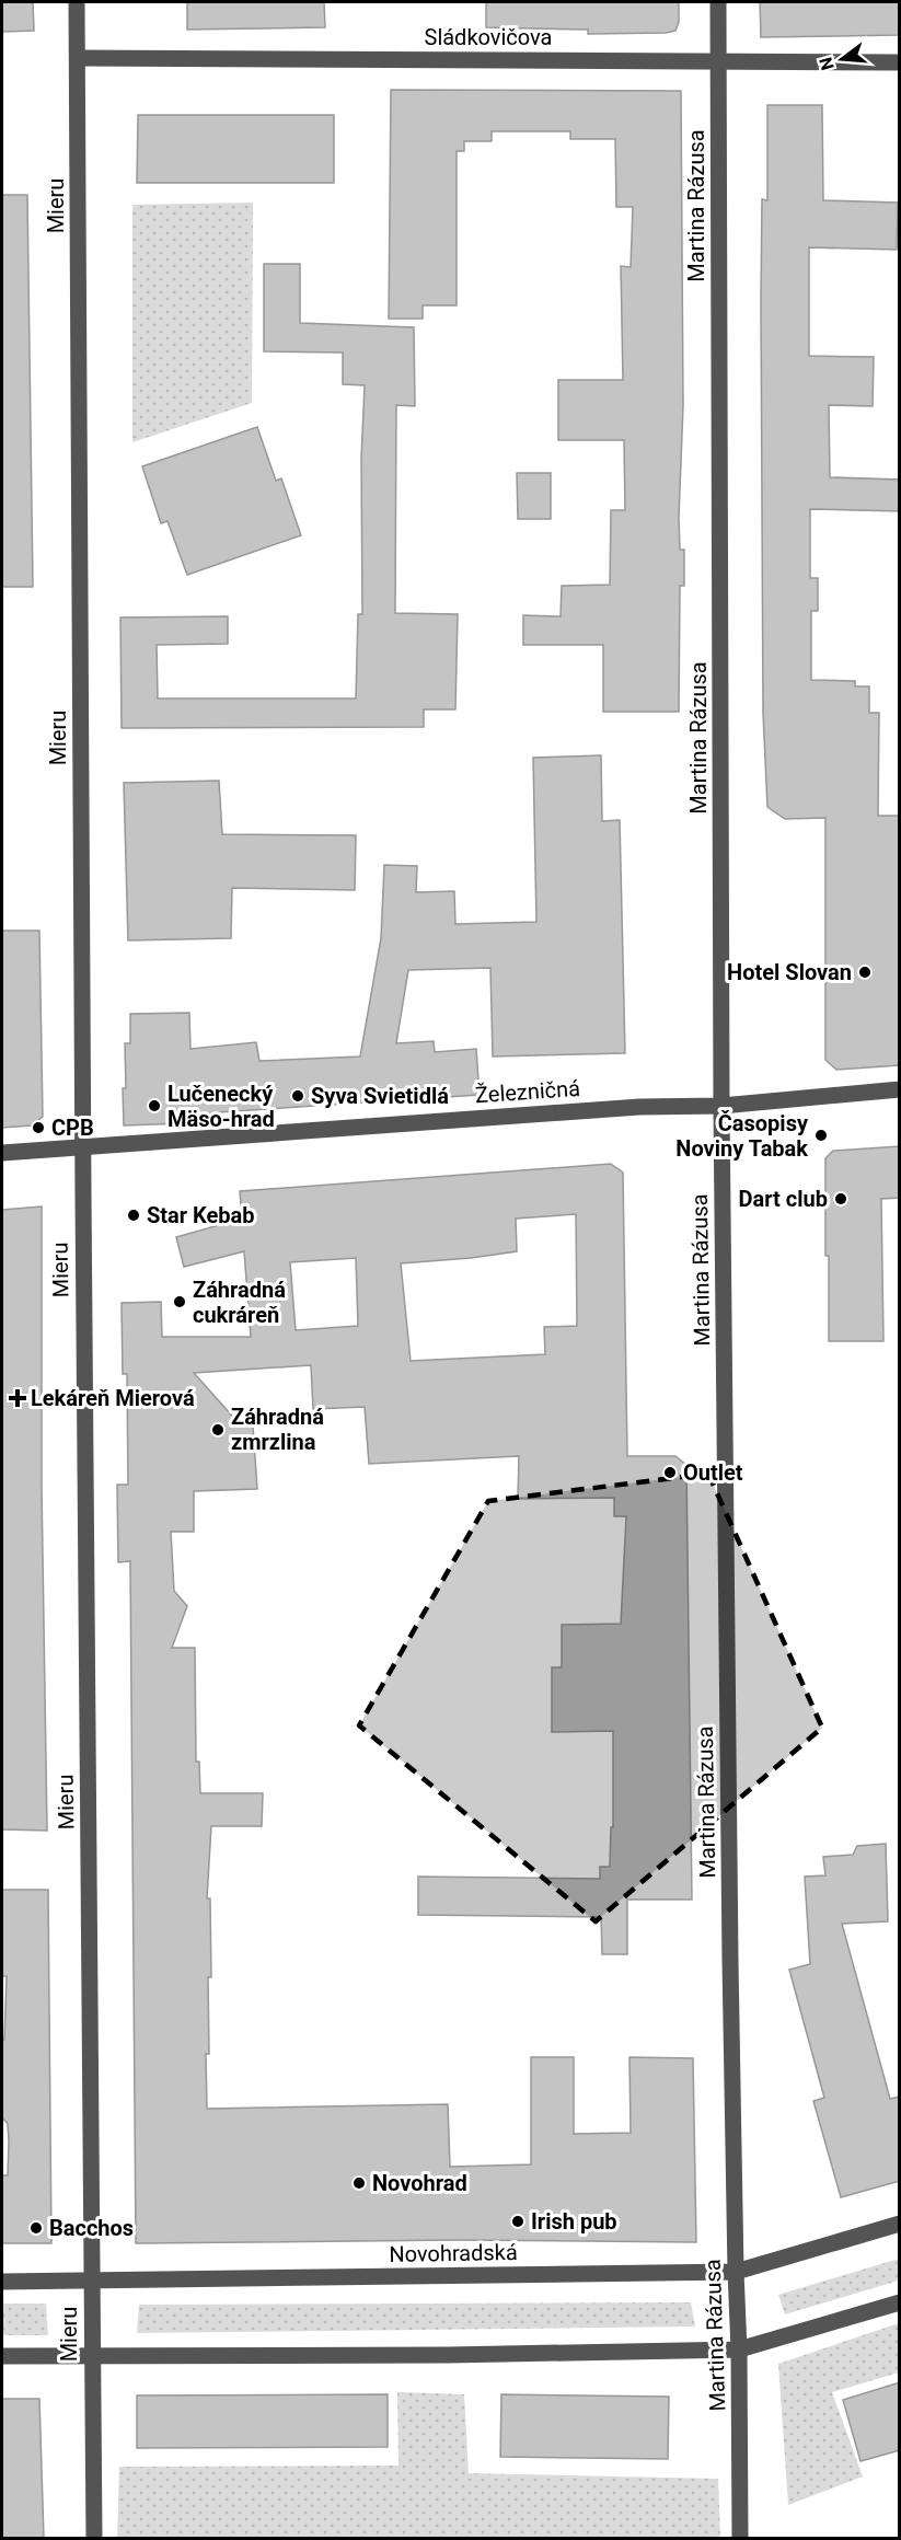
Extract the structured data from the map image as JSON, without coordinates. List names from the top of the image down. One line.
{"streets":{"street":["Sládkovičova","Mieru","Martina Rázusa","Železničná","Novohradská"]},"crossings":[["Sládkovičova","Mieru"],["Sládkovičova","Martina Rázusa"],["Mieru","Železničná"],["Mieru","Novohradská"],["Martina Rázusa","Železničná"],["Martina Rázusa","Novohradská"]],"places":{"other":["Hotel Slovan","Syva Svietidlá","Lučenecký Mäso-hrad","CPB","Časopisy Noviny Tabak","Dart club","Star Kebab","Záhradná cukráreň","Záhradná zmrzlina","Outlet","Novohrad","Irish pub","Bacchos"],"health":["Lekáreň Mierová"]},"north":"left"}
